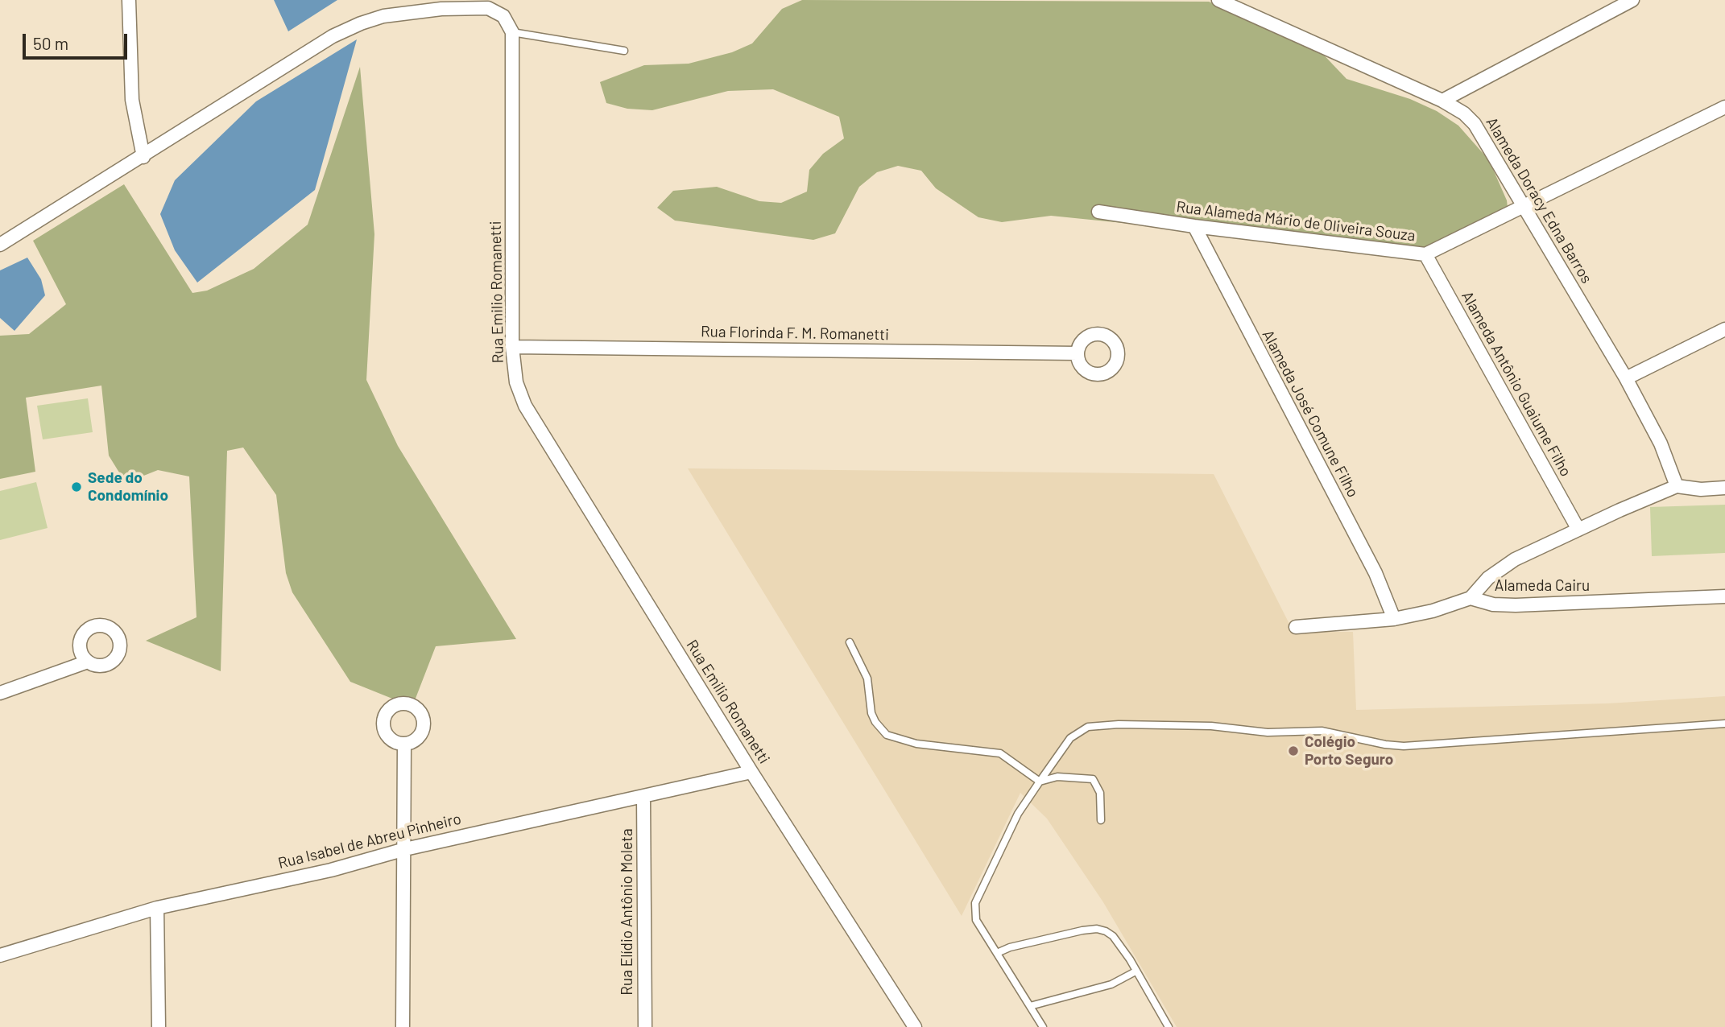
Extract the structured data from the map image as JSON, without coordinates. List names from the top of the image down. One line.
{"streets":{"street":["Alameda Doracy Edna Barros","Rua Alameda Mário de Oliveira Souza","Rua Emilio Romanetti","Rua Florinda F. M. Romanetti","Alameda Antônio Guaiume Filho","Alameda José Comune Filho","Alameda Cairu","Rua Isabel de Abreu Pinheiro","Rua Elídio Antônio Moleta"]},"crossings":[["Alameda Doracy Edna Barros","Rua Alameda Mário de Oliveira Souza"],["Rua Alameda Mário de Oliveira Souza","Alameda Antônio Guaiume Filho"],["Rua Alameda Mário de Oliveira Souza","Alameda José Comune Filho"],["Rua Emilio Romanetti","Rua Florinda F. M. Romanetti"],["Rua Emilio Romanetti","Rua Isabel de Abreu Pinheiro"],["Rua Isabel de Abreu Pinheiro","Rua Elídio Antônio Moleta"]],"places":["Sede do Condomínio","Colégio Porto Seguro"],"scale_bar":"50 m"}
